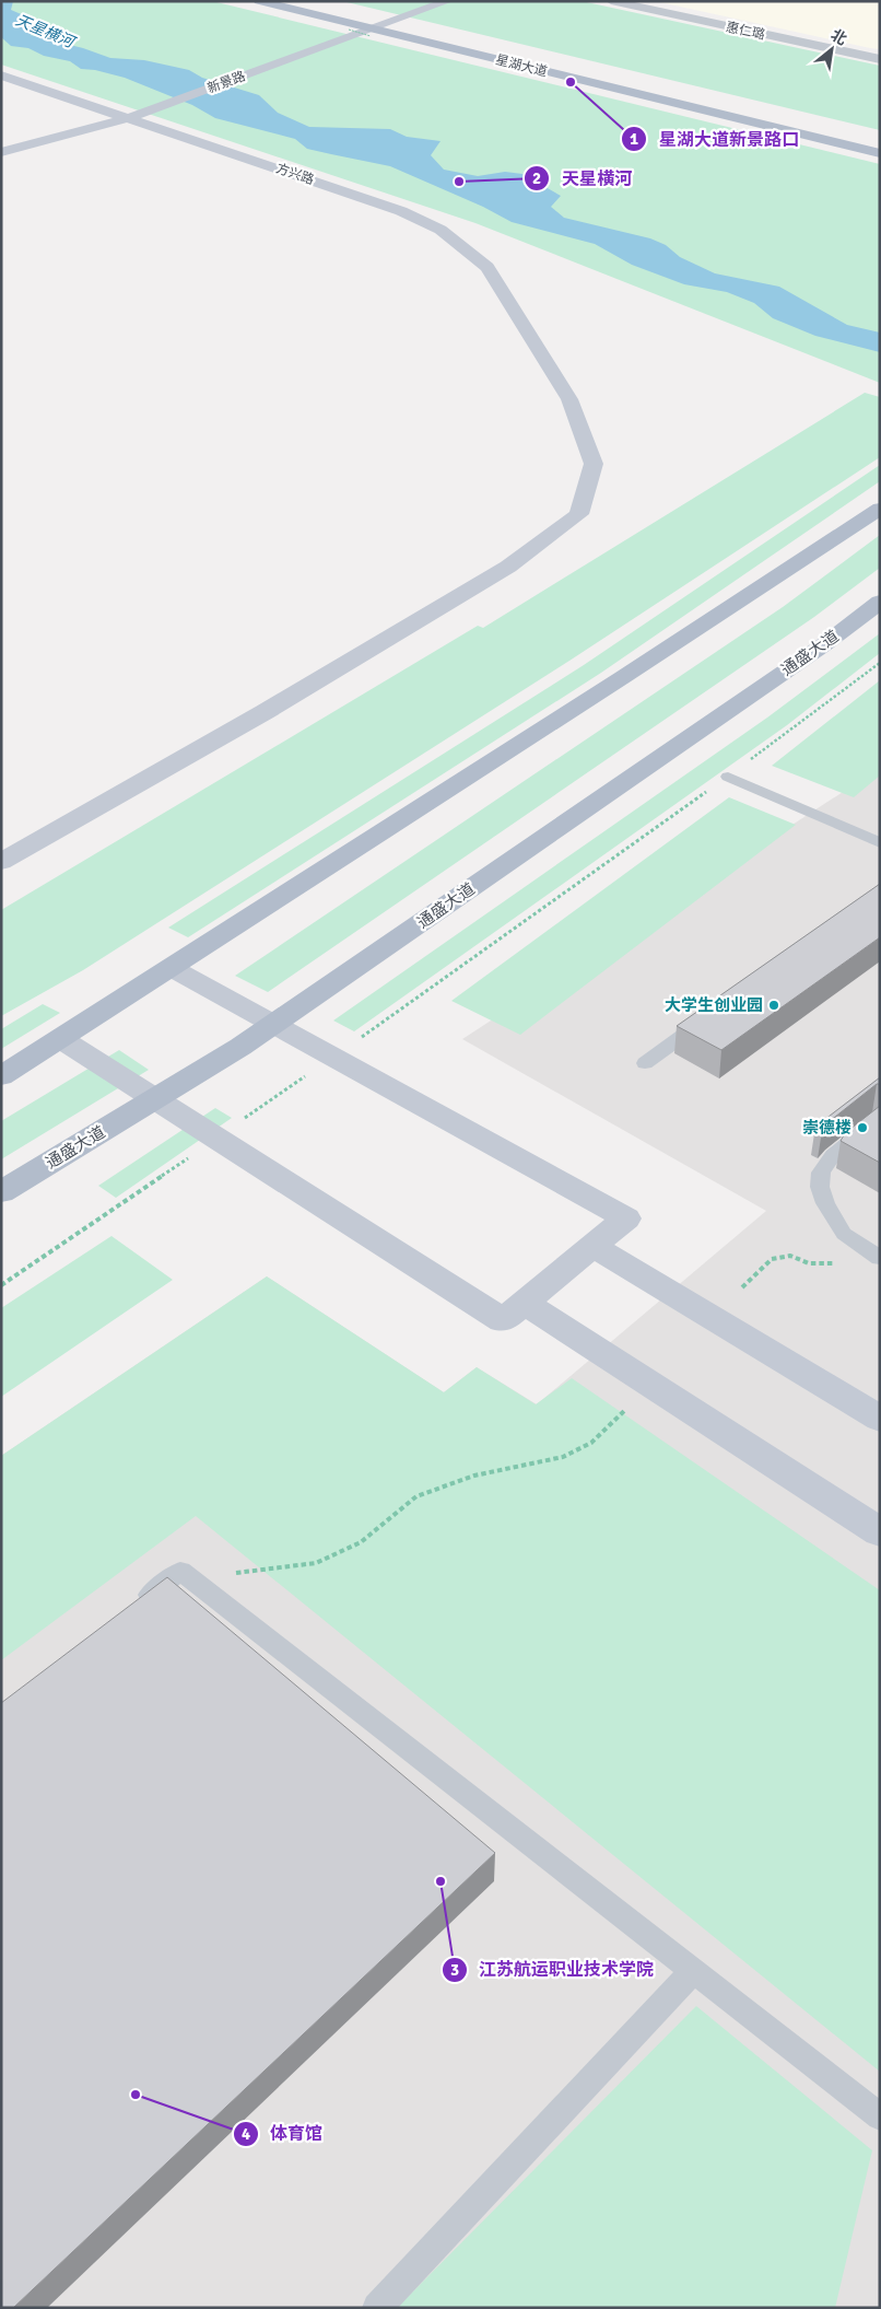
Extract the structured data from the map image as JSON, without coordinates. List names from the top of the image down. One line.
{"streets":{"main road":["星湖大道","通盛大道"],"street":["惠仁璐","新景路","方兴路"]},"crossings":[["星湖大道","新景路"],["新景路","方兴路"]],"water":["天星横河"],"places":["星湖大道新景路口","天星横河","大学生创业园","崇德楼","江苏航运职业技术学院","体育馆"],"north":"top right"}
